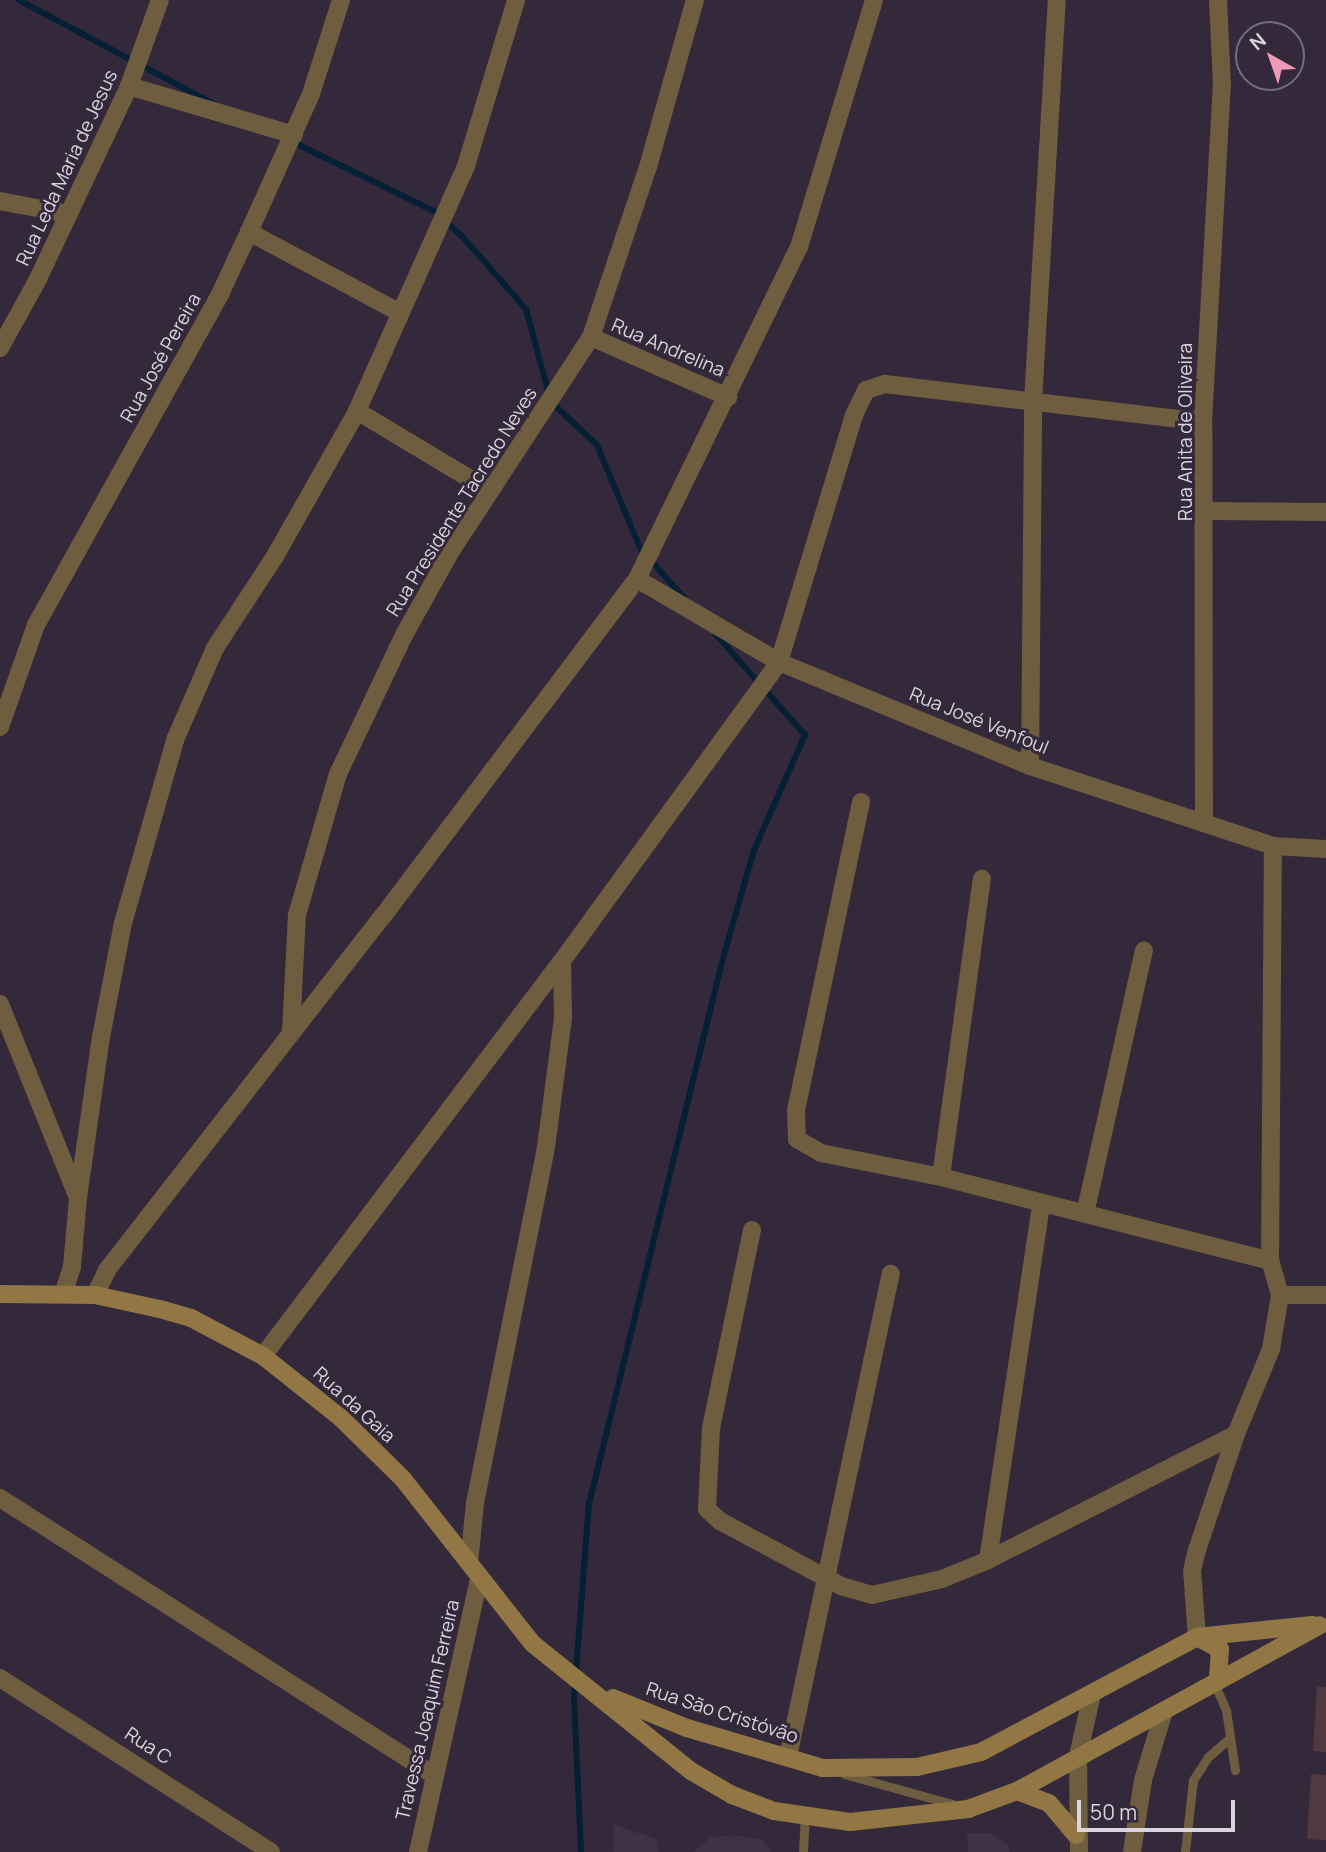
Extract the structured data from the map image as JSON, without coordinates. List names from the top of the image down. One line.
{"streets":{"main road":["Rua da Gaia","Rua São Cristóvão"],"street":["Rua Leda Maria de Jesus","Rua Andrelina","Rua José Pereira","Rua Anita de Oliveira","Rua Presidente Tacredo Neves","Rua José Venfoul","Travessa Joaquim Ferreira","Rua C"]},"crossings":[["Rua Andrelina","Rua Presidente Tacredo Neves"],["Rua Anita de Oliveira","Rua José Venfoul"],["Rua da Gaia","Travessa Joaquim Ferreira"],["Rua da Gaia","Rua São Cristóvão"]],"scale_bar":"50 m","north":"top left"}
